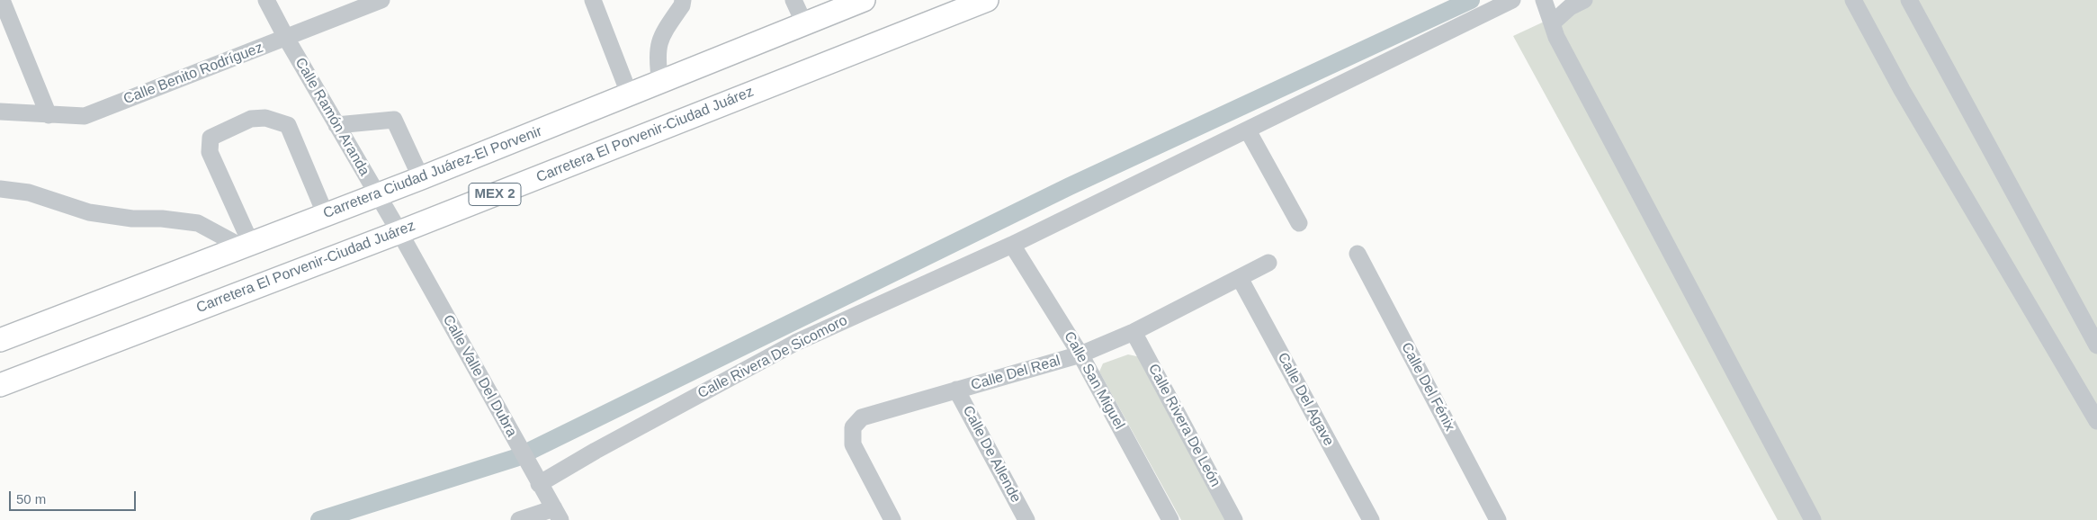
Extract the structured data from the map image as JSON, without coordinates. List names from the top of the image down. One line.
{"streets":{"main road":["Carretera El Porvenir-Ciudad Juárez","Carretera Ciudad Juárez-El Porvenir","MEX 2"],"street":["Calle Benito Rodríguez","Calle Ramón Aranda","Calle Rivera De Sicomoro","Calle Del Real","Calle Valle Del Dubra","Calle San Miguel","Calle Del Fénix","Calle Del Agave","Calle Rivera De León","Calle De Allende"]},"crossings":[["Calle Benito Rodríguez","Calle Ramón Aranda"],["Calle Ramón Aranda","Carretera El Porvenir-Ciudad Juárez"],["Calle Ramón Aranda","Carretera Ciudad Juárez-El Porvenir"],["Calle Ramón Aranda","Calle Valle Del Dubra"],["Carretera El Porvenir-Ciudad Juárez","Calle Valle Del Dubra"],["Calle Rivera De Sicomoro","Calle Valle Del Dubra"],["Calle Rivera De Sicomoro","Calle San Miguel"],["Calle Del Real","Calle San Miguel"],["Calle Del Real","Calle Del Agave"],["Calle Del Real","Calle Rivera De León"],["Calle Del Real","Calle De Allende"]],"scale_bar":"50 m"}
